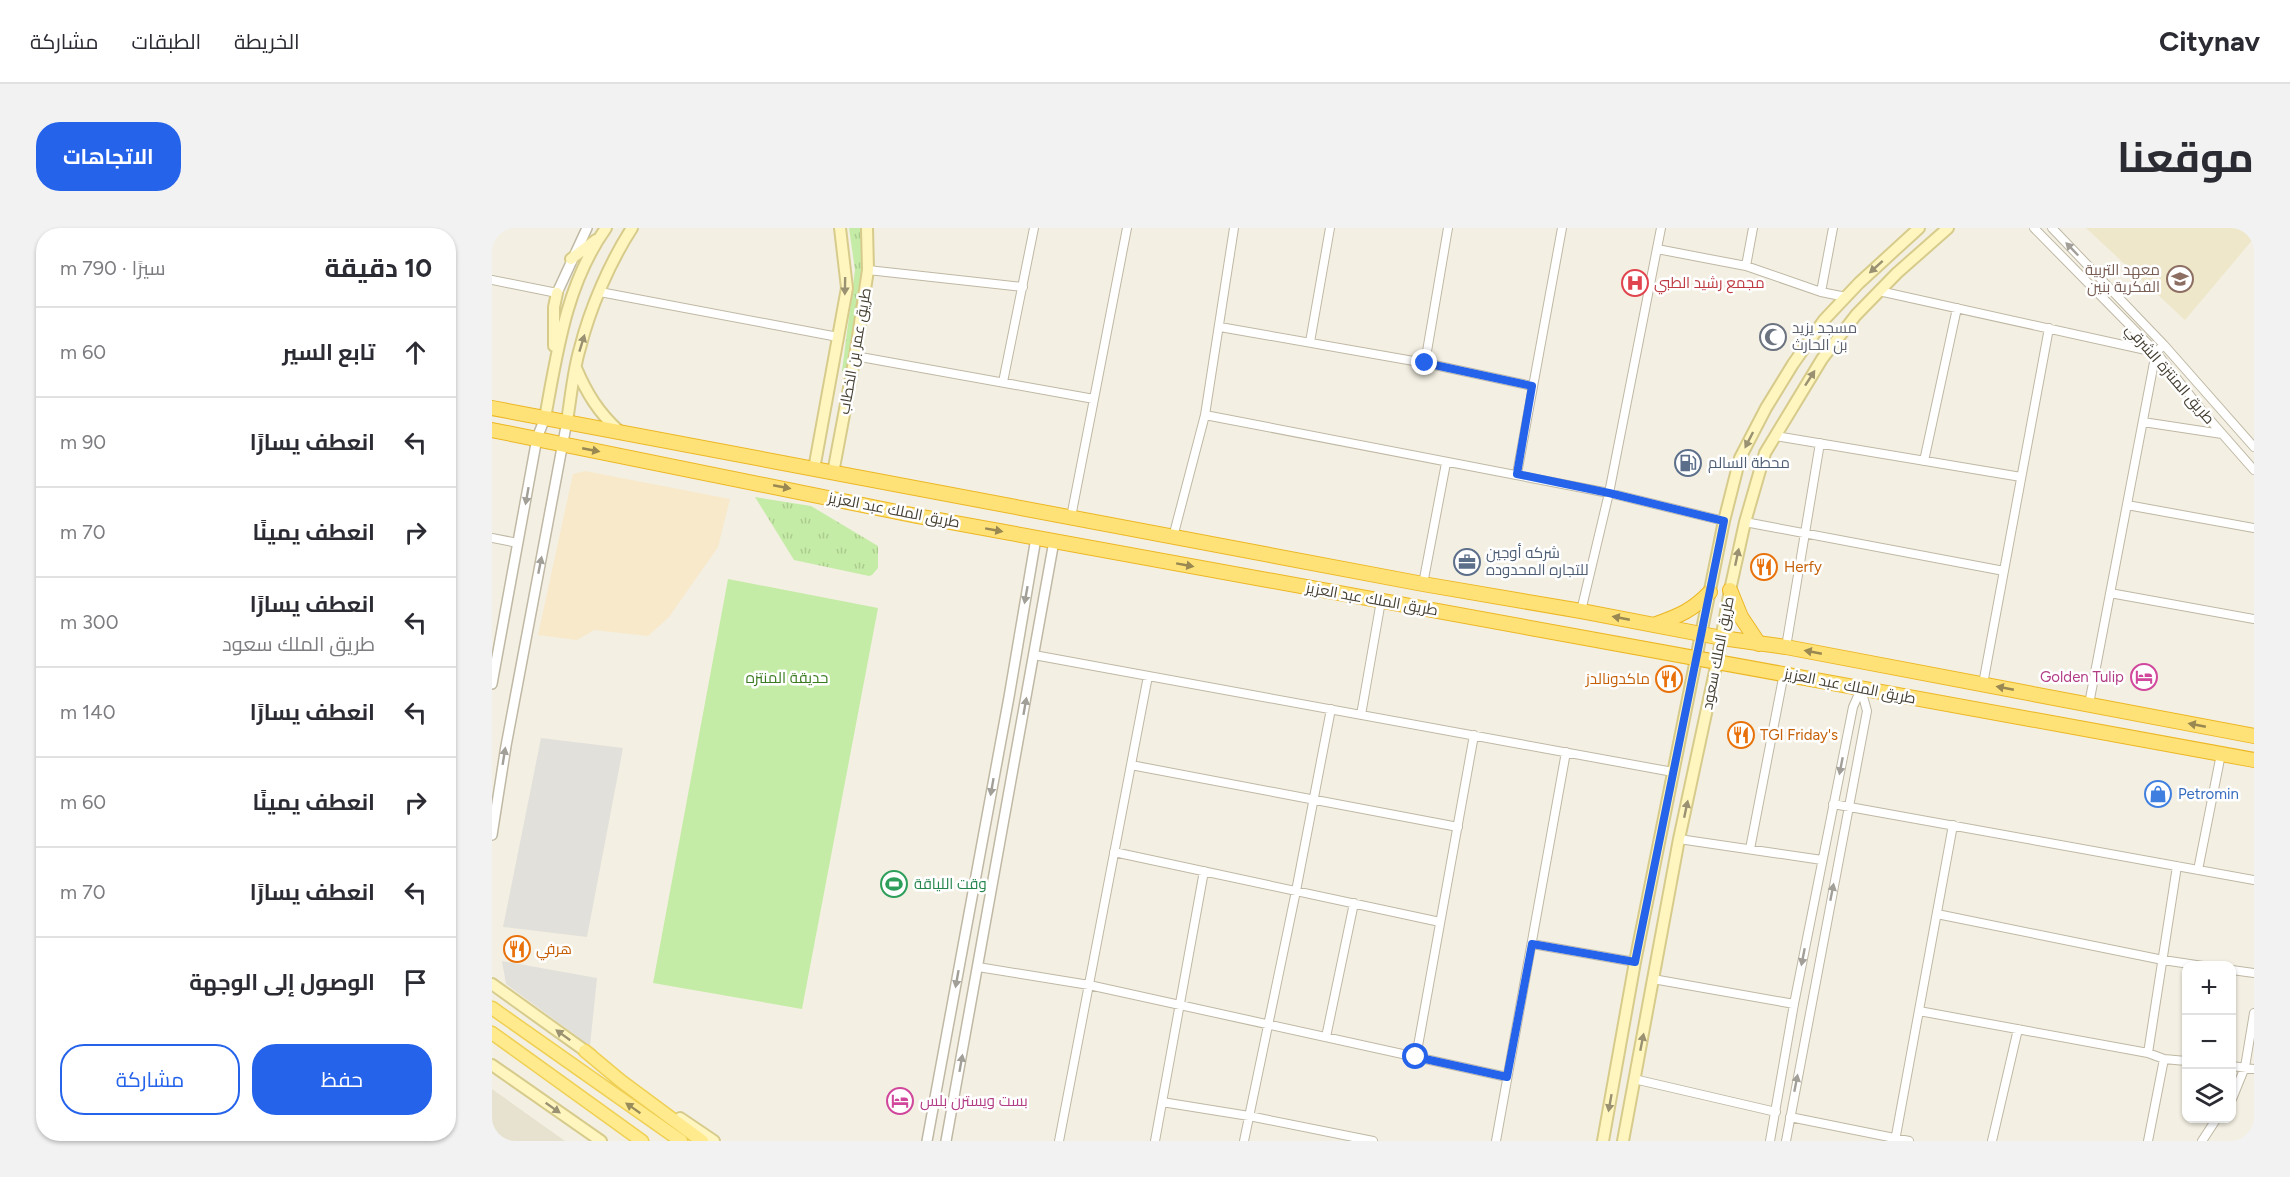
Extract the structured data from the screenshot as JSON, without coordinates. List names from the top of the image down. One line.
{"streets":{"highway":["طريق الملك عبد العزيز"],"main road":["طريق عمر بن الخطاب","طريق الملك سعود"],"street":["طريق المنتزة الشرقي"]},"crossings":[["طريق عمر بن الخطاب","طريق الملك عبد العزيز"],["طريق الملك عبد العزيز","طريق الملك سعود"]],"parks":["حديقة المنتزه"],"places":{"school or university":["معهد التربية الفكرية بنين"],"hospital":["مجمع رشيد الطبي"],"mosque":["مسجد يزيد بن الحارث"],"fuel station":["محطة السالم"],"office":["شركه أوجين للتجاره المحدوده"],"restaurant":["Herfy","ماكدونالدز","TGI Friday's","هرفي"],"hotel":["Golden Tulip","بست ويسترن بلس"],"shop":["Petromin"],"sports":["وقت اللياقة"]},"page":{"header":"Citynav","nav":["الخريطة","الطبقات","مشاركة"],"title":"موقعنا","buttons":["الاتجاهات",["حفظ","مشاركة"]],"heading":["10 دقيقة","سيرًا · 790 m"],"list":[["تابع السير","60 m"],["انعطف يسارًا","90 m"],["انعطف يمينًا","70 m"],["انعطف يسارًا","طريق الملك سعود","300 m"],["انعطف يسارًا","140 m"],["انعطف يمينًا","60 m"],["انعطف يسارًا","70 m"],"الوصول إلى الوجهة"],"map_buttons":["+","−"]}}
